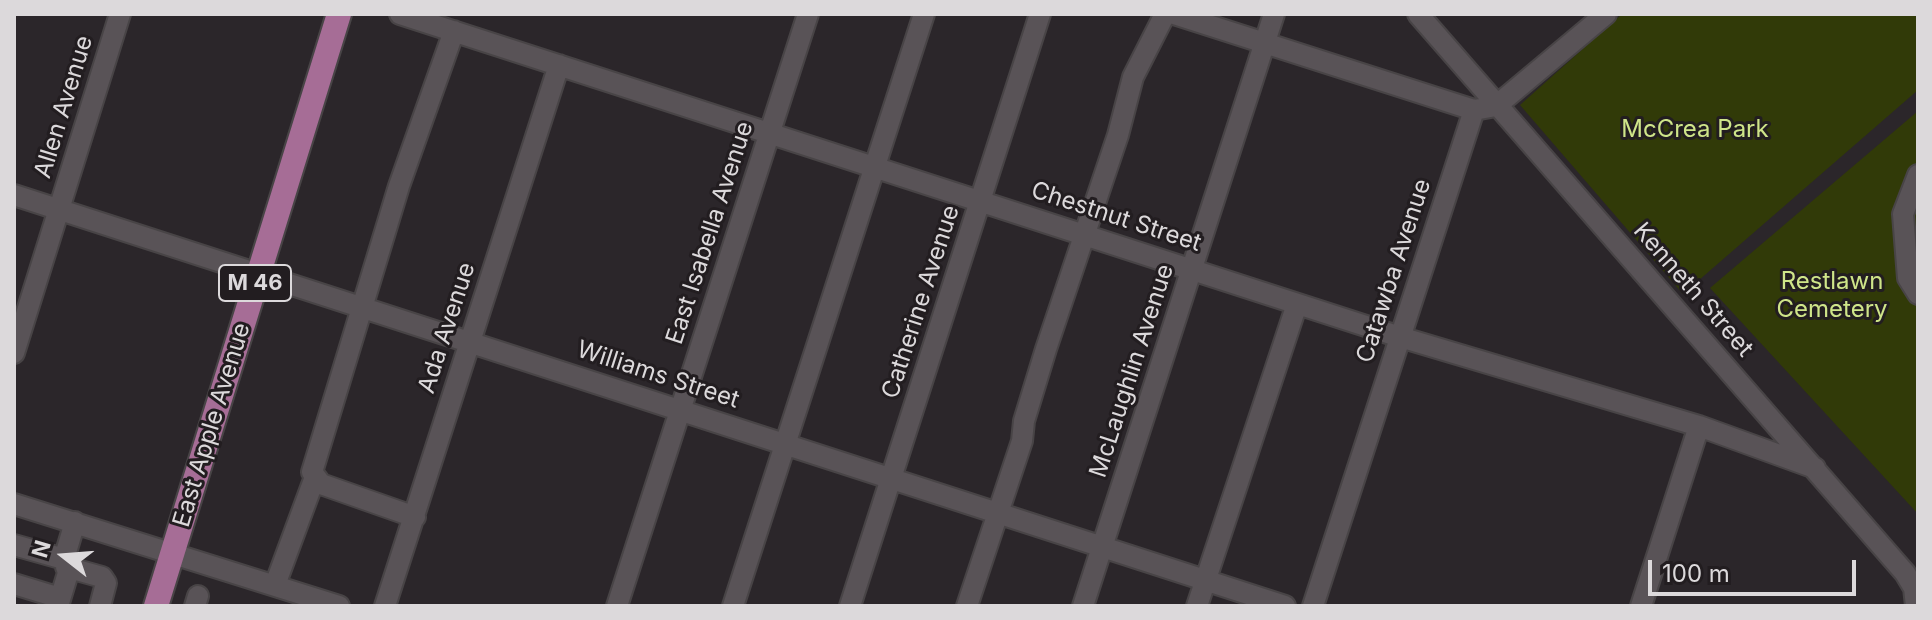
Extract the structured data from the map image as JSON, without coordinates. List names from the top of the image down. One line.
{"streets":{"main road":["M 46","East Apple Avenue"],"street":["Allen Avenue","Chestnut Street","East Isabella Avenue","Catawba Avenue","Kenneth Street","Catherine Avenue","Ada Avenue","McLaughlin Avenue","Williams Street"]},"crossings":[["Allen Avenue","Williams Street"],["Chestnut Street","East Isabella Avenue"],["Chestnut Street","Catawba Avenue"],["Chestnut Street","Kenneth Street"],["Chestnut Street","Catherine Avenue"],["Chestnut Street","Ada Avenue"],["Chestnut Street","McLaughlin Avenue"],["East Isabella Avenue","Williams Street"],["Catherine Avenue","Williams Street"],["Ada Avenue","Williams Street"],["McLaughlin Avenue","Williams Street"],["Williams Street","East Apple Avenue"]],"parks":["McCrea Park","Restlawn Cemetery"],"scale_bar":"100 m","north":"left"}
